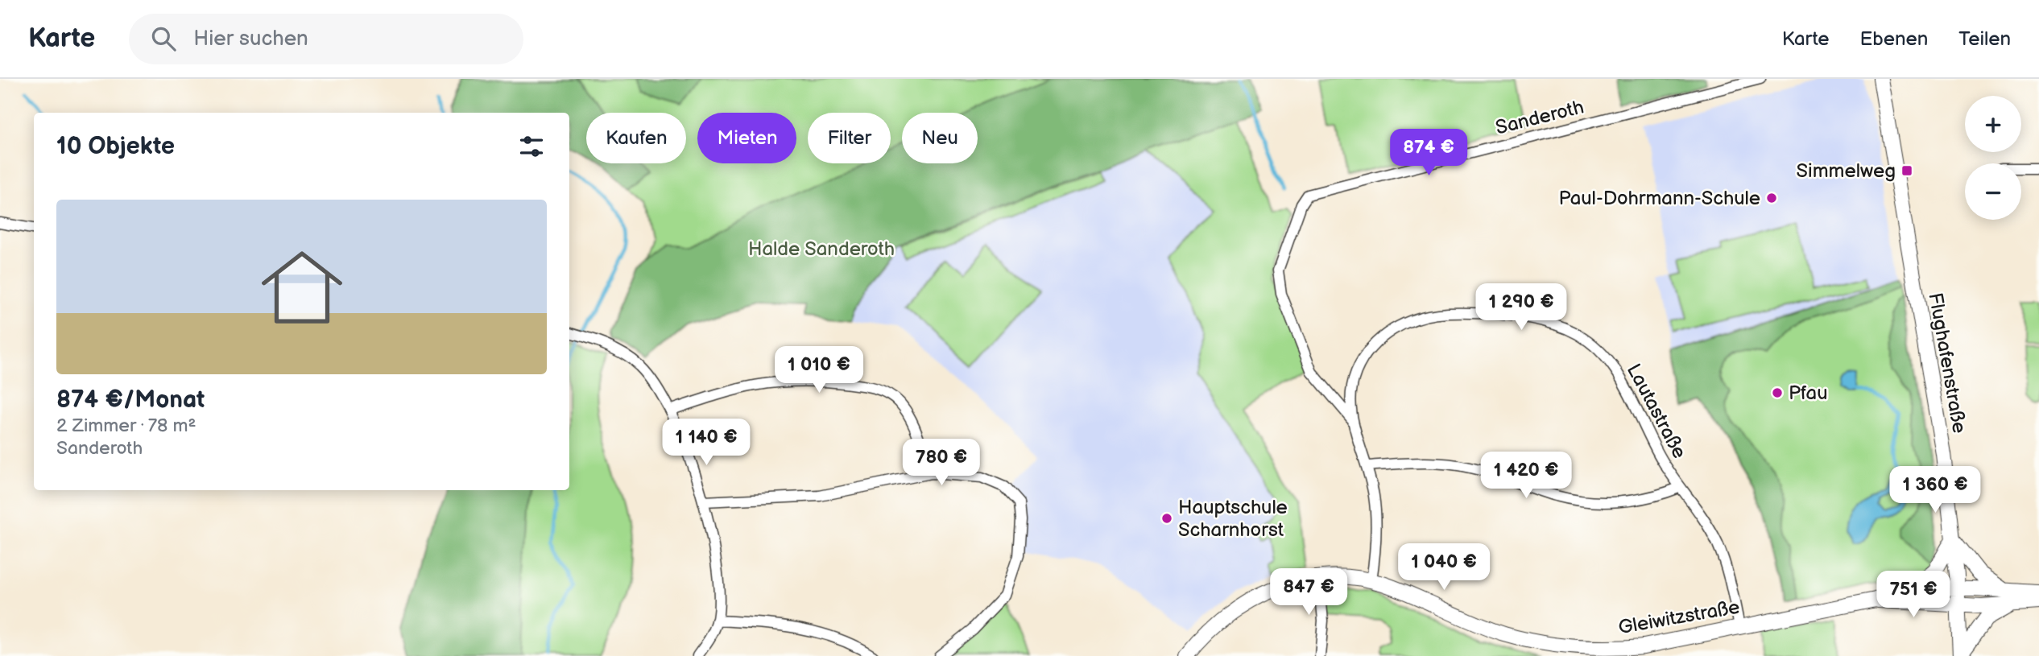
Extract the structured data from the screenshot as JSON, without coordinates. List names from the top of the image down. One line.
{"streets":{"street":["Sanderoth","Flughafenstraße","Lautastraße","Gleiwitzstraße"]},"crossings":[["Sanderoth","Lautastraße"],["Flughafenstraße","Gleiwitzstraße"],["Lautastraße","Gleiwitzstraße"]],"parks":["Halde Sanderoth"],"places":{"transit":["Simmelweg"],"other":["Paul-Dohrmann-Schule","Pfau","Hauptschule Scharnhorst"]},"page":{"header":"Karte","search":"Hier suchen","nav":["Karte","Ebenen","Teilen"],"map_buttons":["+","−"],"chip":["Kaufen","Mieten","Filter","Neu"],"heading":"10 Objekte","price":["874 €","1 290 €","1 010 €","1 140 €","780 €","1 420 €","1 360 €","1 040 €","847 €","751 €"],"list":[{"name":"874 €/Monat","note":"2 Zimmer · 78 m² · Sanderoth"}]}}
